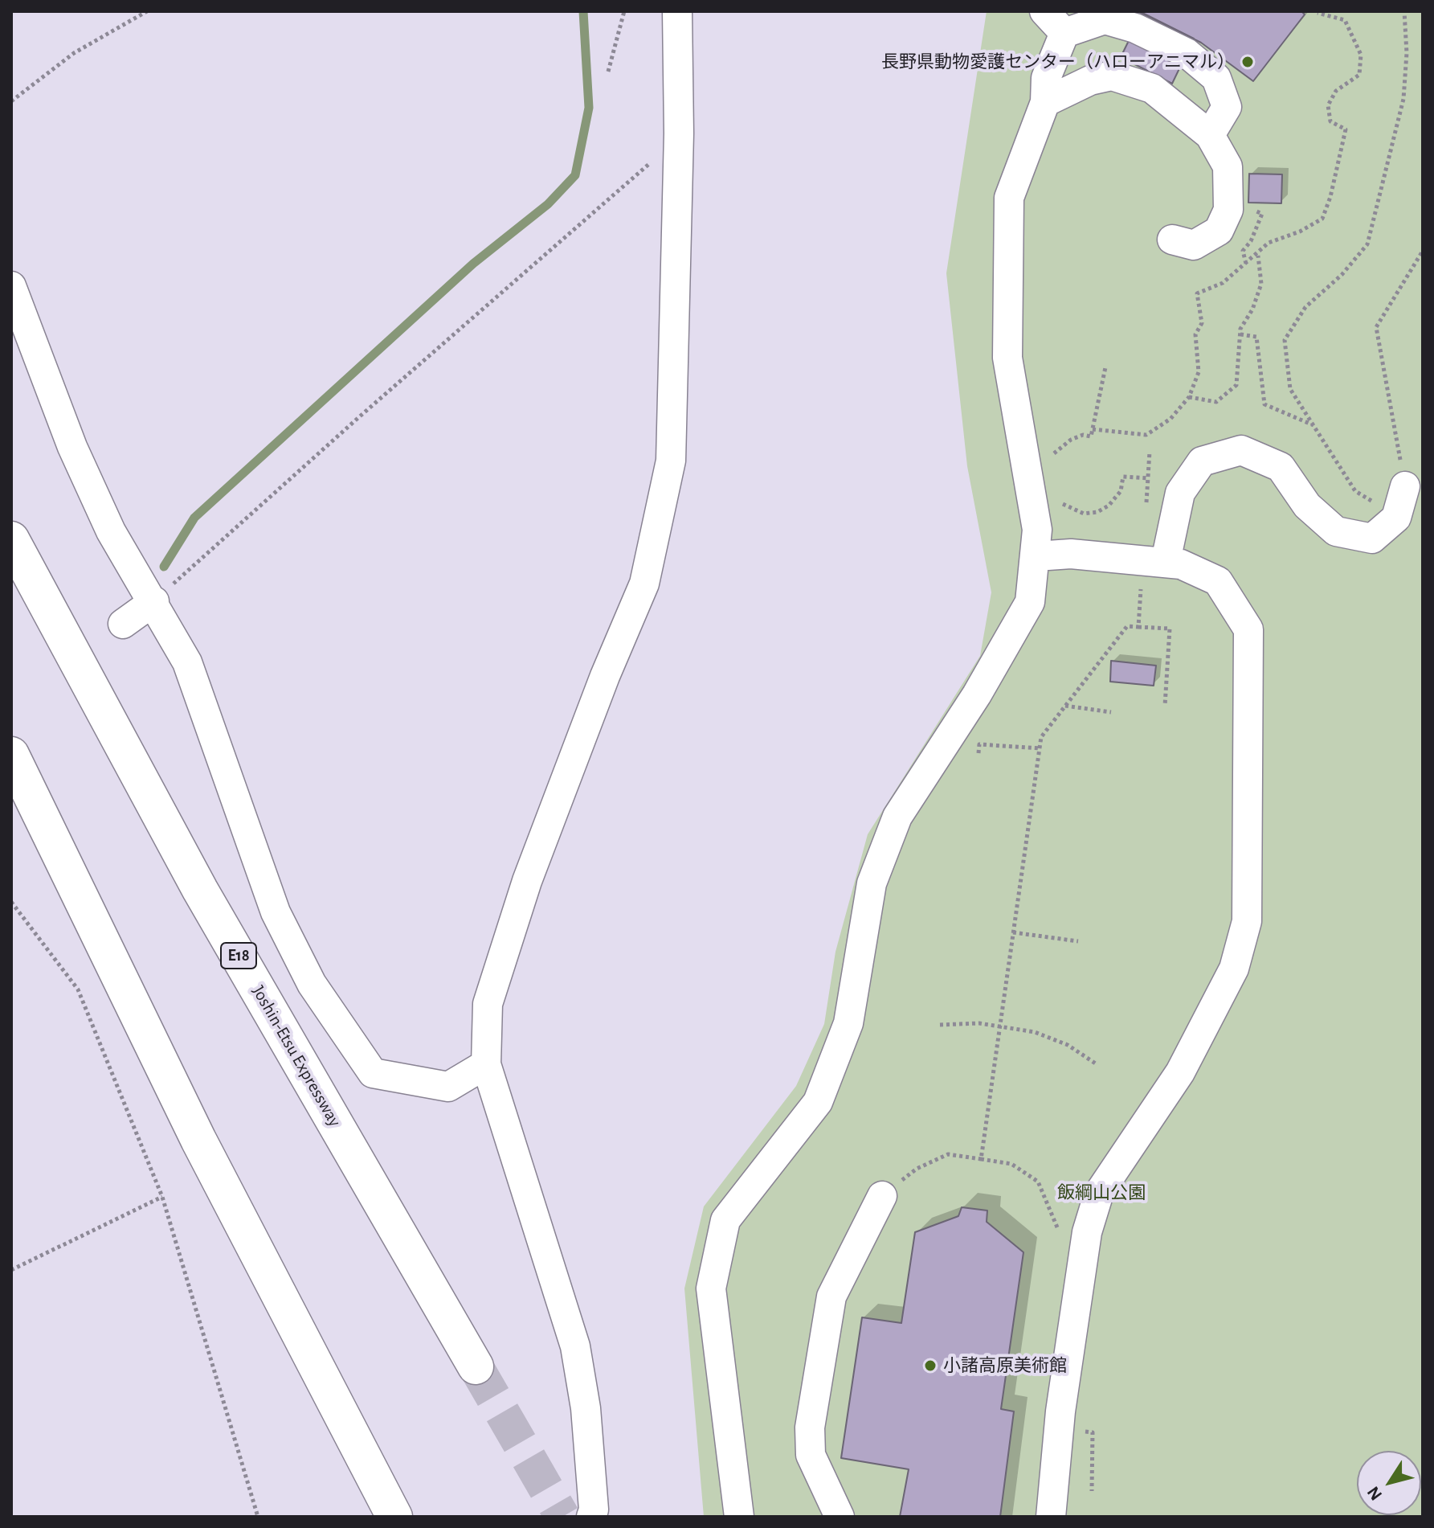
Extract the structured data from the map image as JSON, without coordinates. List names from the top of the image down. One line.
{"streets":{"highway":["E18","Joshin-Etsu Expressway"]},"parks":["飯綱山公園"],"places":["長野県動物愛護センター（ハローアニマル）","小諸高原美術館"],"north":"bottom left"}
